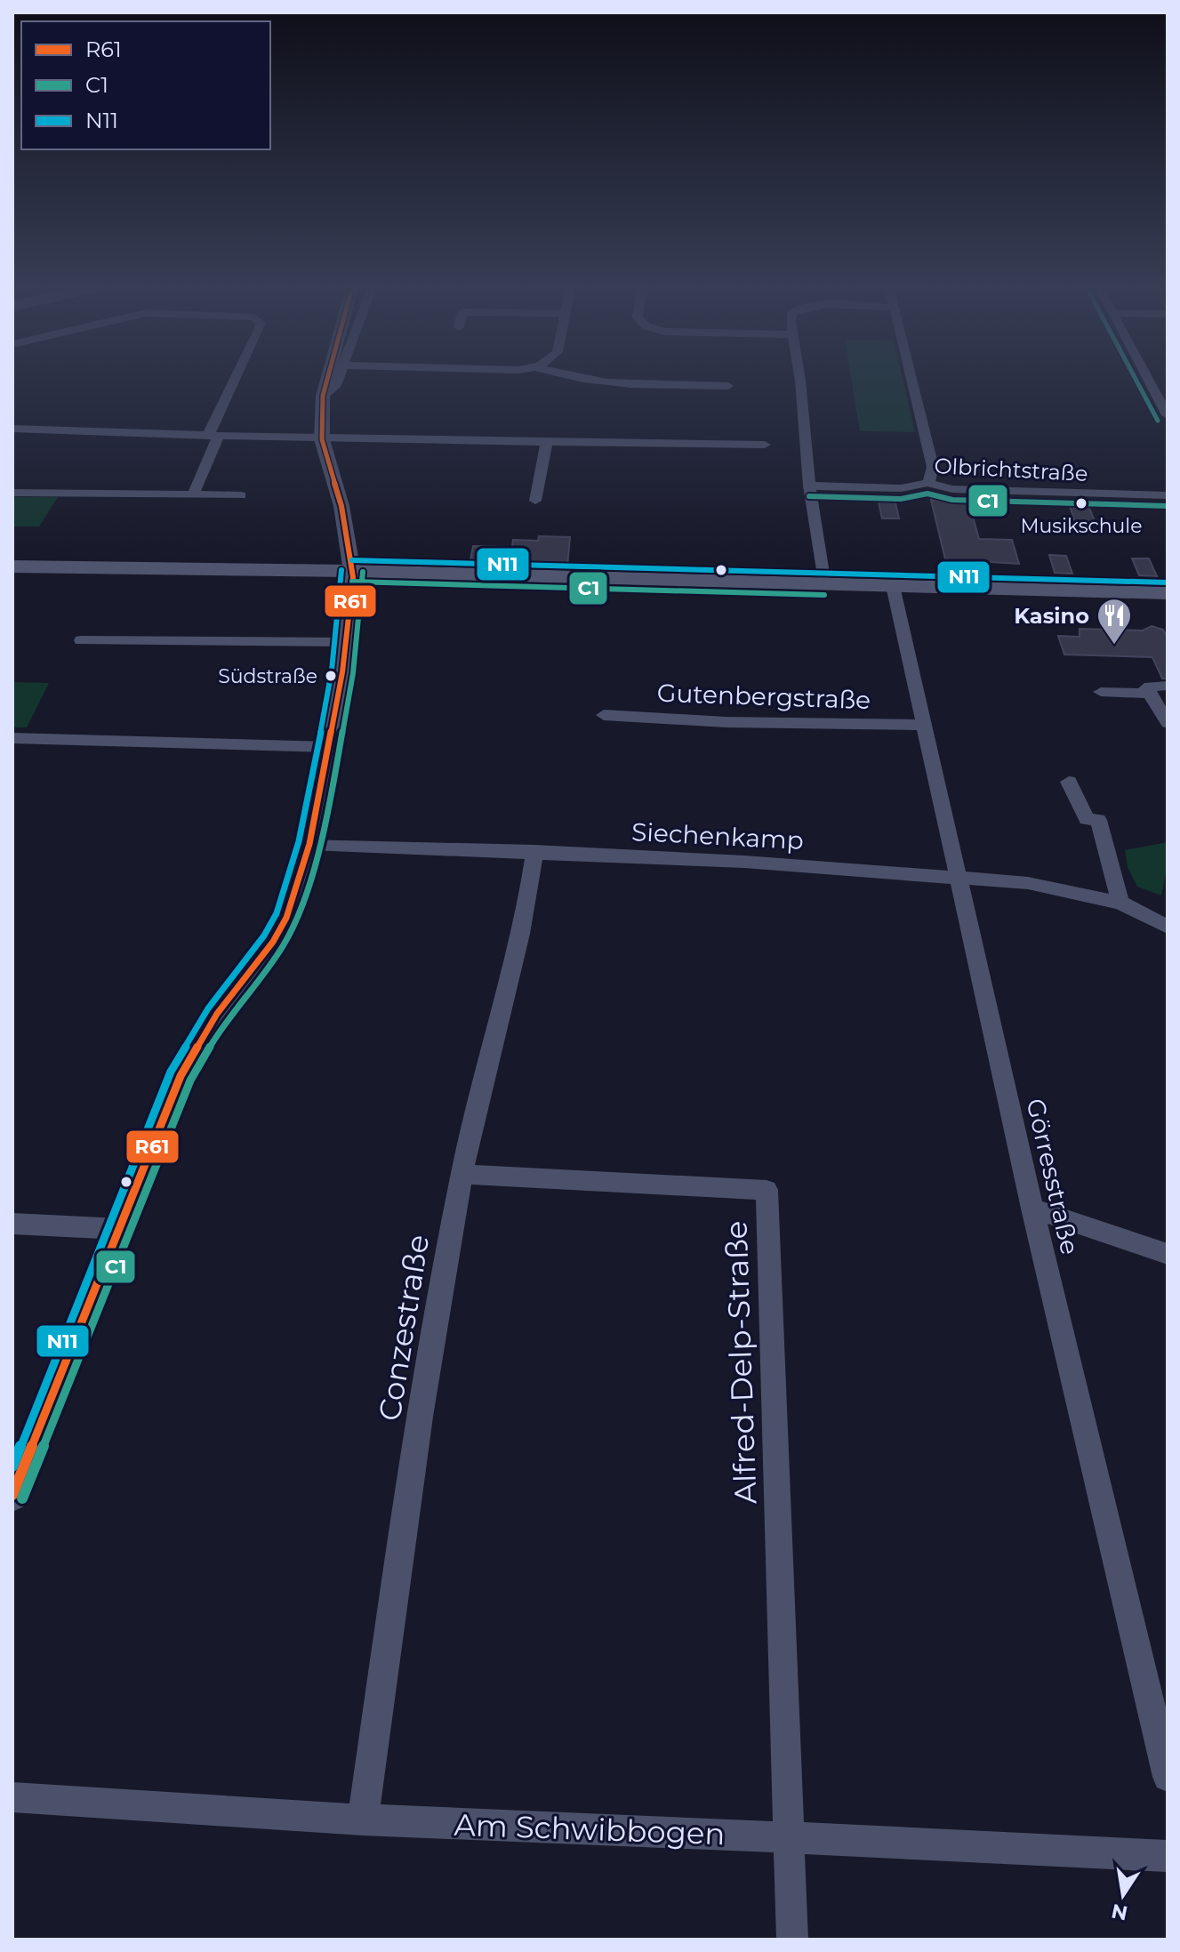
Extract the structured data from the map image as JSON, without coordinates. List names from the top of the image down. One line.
{"streets":{"street":["Olbrichtstraße","Gutenbergstraße","Siechenkamp","Görresstraße","Conzestraße","Alfred-Delp-Straße","Am Schwibbogen"]},"crossings":[["Gutenbergstraße","Görresstraße"],["Siechenkamp","Görresstraße"],["Siechenkamp","Conzestraße"],["Conzestraße","Alfred-Delp-Straße"],["Conzestraße","Am Schwibbogen"],["Alfred-Delp-Straße","Am Schwibbogen"]],"places":{"other":["Musikschule","Südstraße"],"restaurant":["Kasino"]},"lines":["transit line R61","transit line C1","transit line N11"],"legend":["R61","C1","N11"],"north":"bottom"}
